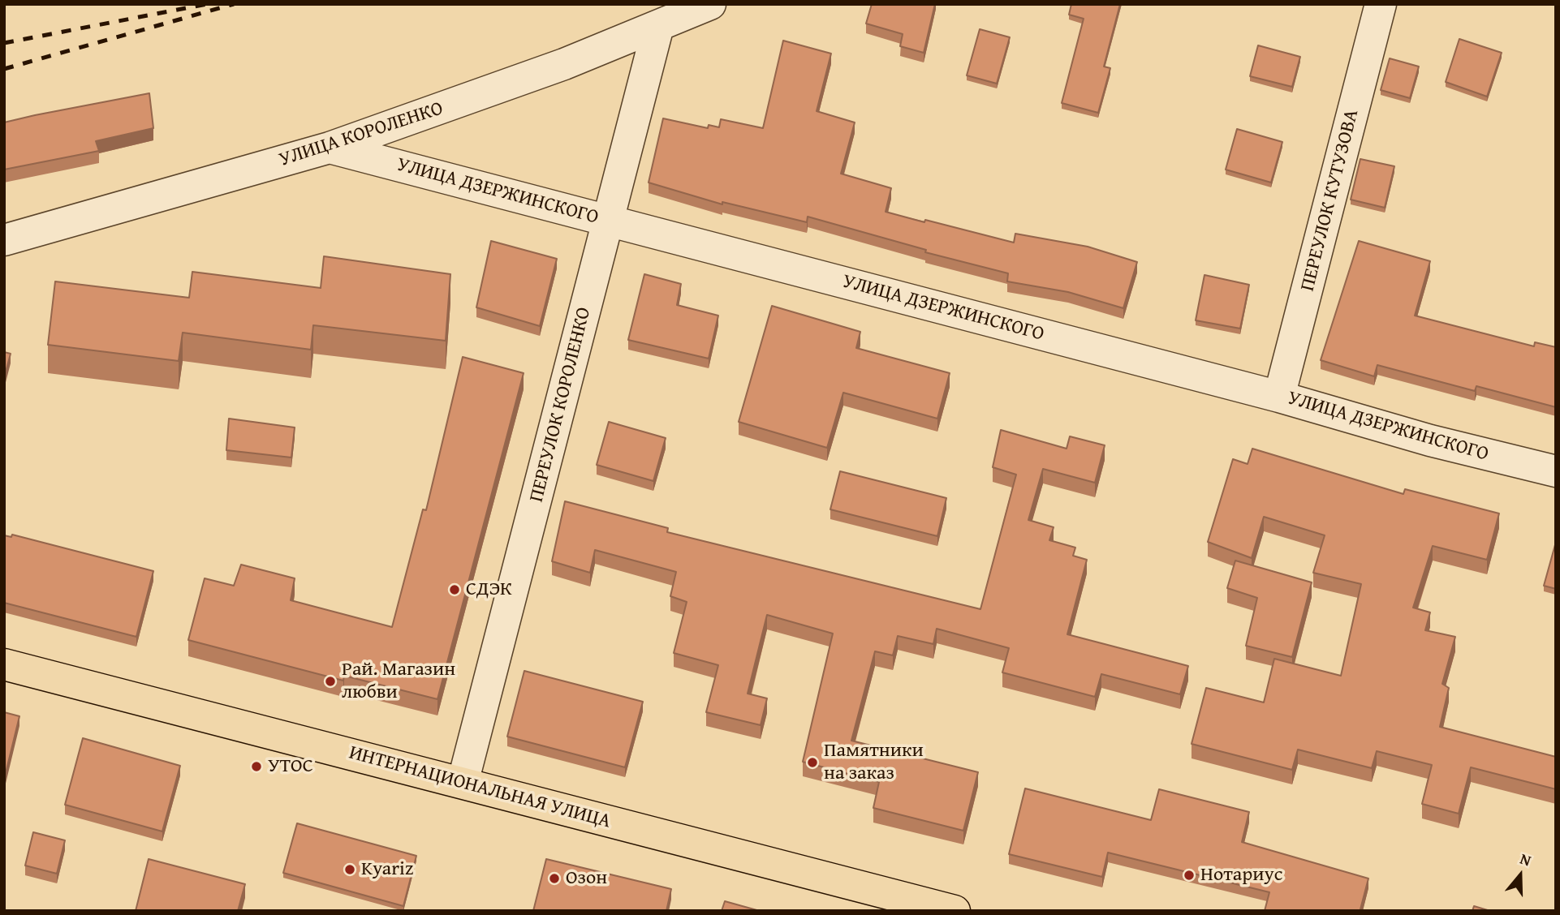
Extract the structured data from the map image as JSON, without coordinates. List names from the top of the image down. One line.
{"streets":{"main road":["ИНТЕРНАЦИОНАЛЬНАЯ УЛИЦА"],"street":["УЛИЦА КОРОЛЕНКО","УЛИЦА ДЗЕРЖИНСКОГО","ПЕРЕУЛОК КУТУЗОВА","ПЕРЕУЛОК КОРОЛЕНКО"]},"crossings":[["УЛИЦА КОРОЛЕНКО","УЛИЦА ДЗЕРЖИНСКОГО"],["УЛИЦА КОРОЛЕНКО","ПЕРЕУЛОК КОРОЛЕНКО"],["УЛИЦА ДЗЕРЖИНСКОГО","ПЕРЕУЛОК КУТУЗОВА"],["УЛИЦА ДЗЕРЖИНСКОГО","ПЕРЕУЛОК КОРОЛЕНКО"],["ПЕРЕУЛОК КОРОЛЕНКО","ИНТЕРНАЦИОНАЛЬНАЯ УЛИЦА"]],"places":["СДЭК","Рай. Магазин любви","Памятники на заказ","УТОС","Kyariz","Нотариус","Озон"],"north":"top"}
